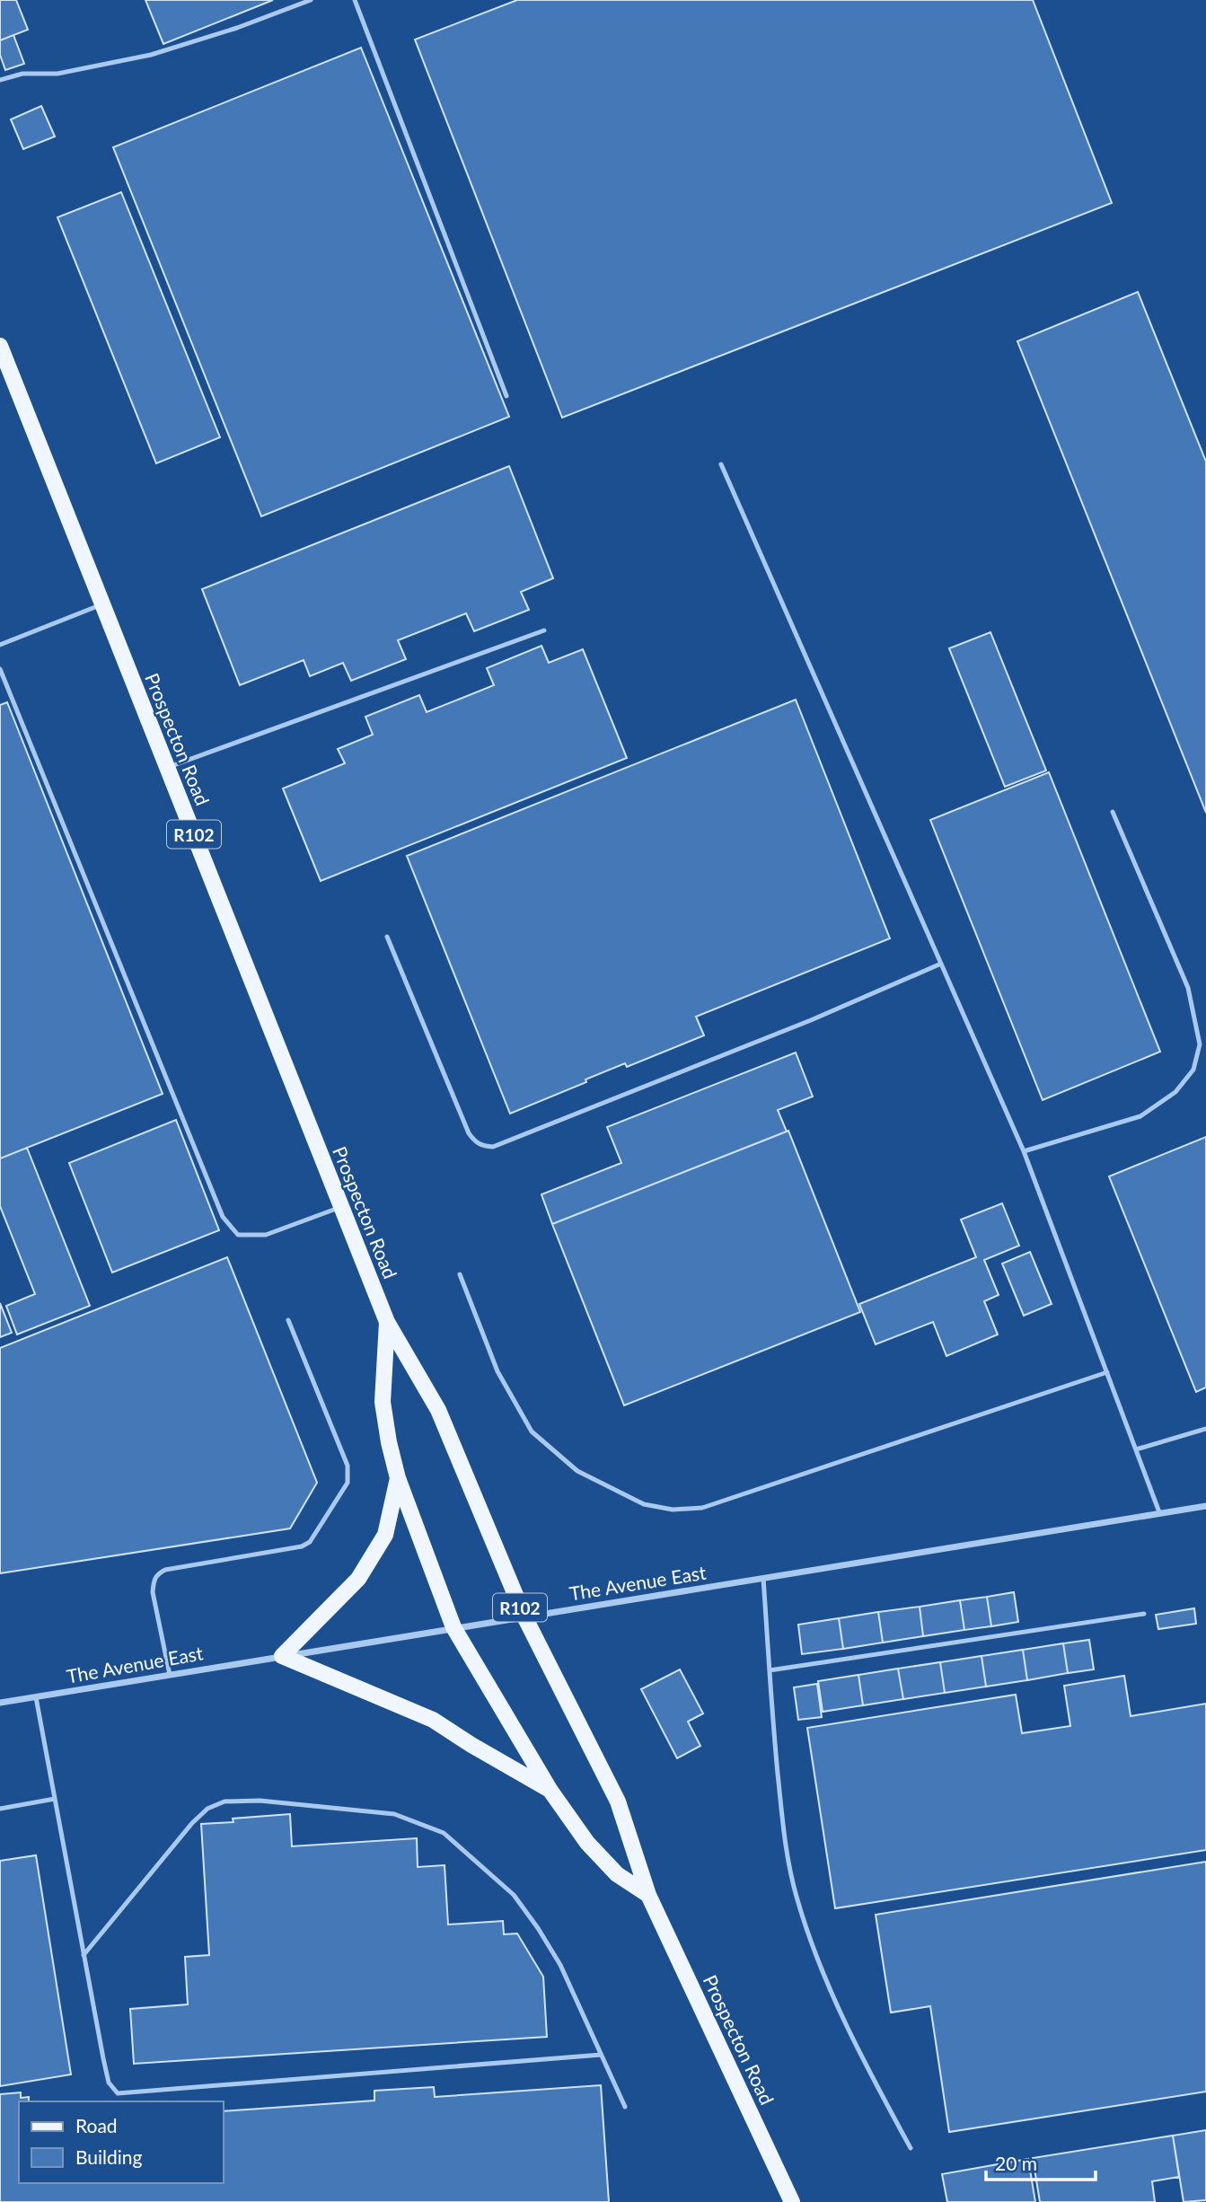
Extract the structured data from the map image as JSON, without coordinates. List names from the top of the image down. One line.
{"streets":{"main road":["Prospecton Road","R102"],"street":["The Avenue East"]},"crossings":[["Prospecton Road","R102"],["R102","The Avenue East"]],"legend":["Road","Building"],"scale_bar":"20 m"}
